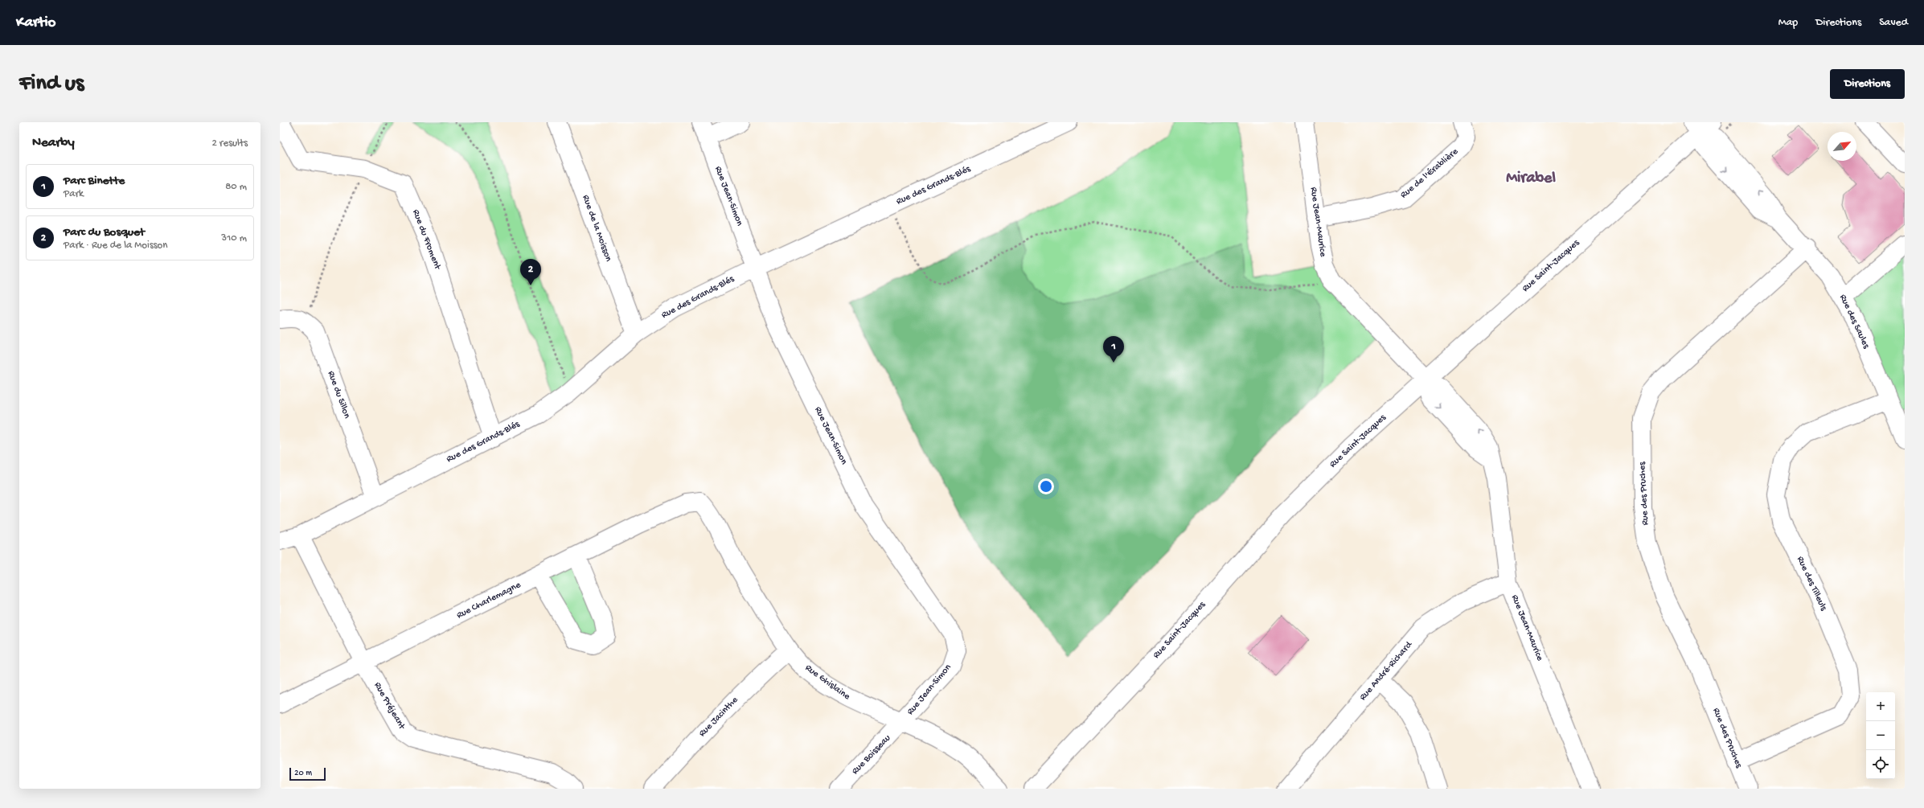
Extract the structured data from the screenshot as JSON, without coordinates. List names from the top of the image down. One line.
{"streets":{"street":["Rue de l'Érablière","Rue des Grands-Blés","Rue Jean-Simon","Rue Jean-Maurice","Rue de la Moisson","Rue du Froment","Rue Saint-Jacques","Rue des Saules","Rue du Sillon","Rue des Pruches","Rue des Tilleuls","Rue Charlemagne","Rue André-Richard","Rue Ghislaine","Rue Préjeant","Rue Jacinthe","Rue Boisseau"]},"crossings":[["Rue de l'Érablière","Rue Jean-Maurice"],["Rue des Grands-Blés","Rue Jean-Simon"],["Rue des Grands-Blés","Rue de la Moisson"],["Rue des Grands-Blés","Rue du Froment"],["Rue des Grands-Blés","Rue du Sillon"],["Rue des Grands-Blés","Rue Préjeant"],["Rue Jean-Simon","Rue Ghislaine"],["Rue Jean-Simon","Rue Boisseau"],["Rue Jean-Maurice","Rue Saint-Jacques"],["Rue Jean-Maurice","Rue André-Richard"],["Rue Saint-Jacques","Rue des Saules"],["Rue des Saules","Rue des Pruches"],["Rue des Saules","Rue des Tilleuls"],["Rue des Pruches","Rue des Tilleuls"],["Rue Charlemagne","Rue Ghislaine"],["Rue Charlemagne","Rue Préjeant"],["Rue Ghislaine","Rue Jacinthe"],["Rue Ghislaine","Rue Boisseau"]],"districts":["Mirabel"],"scale_bar":"20 m","north":"top right","page":{"header":"Kartio","nav":["Map","Directions","Saved"],"buttons":"Directions","title":"Find us","heading":["Nearby","2 results"],"list":[{"mark":"1","name":"Parc Binette","note":"Park","value":"80 m"},{"mark":"2","name":"Parc du Bosquet","note":"Park · Rue de la Moisson","value":"310 m"}],"pins":["2","1"],"map_buttons":["+","−"],"scale":"20 m"}}
